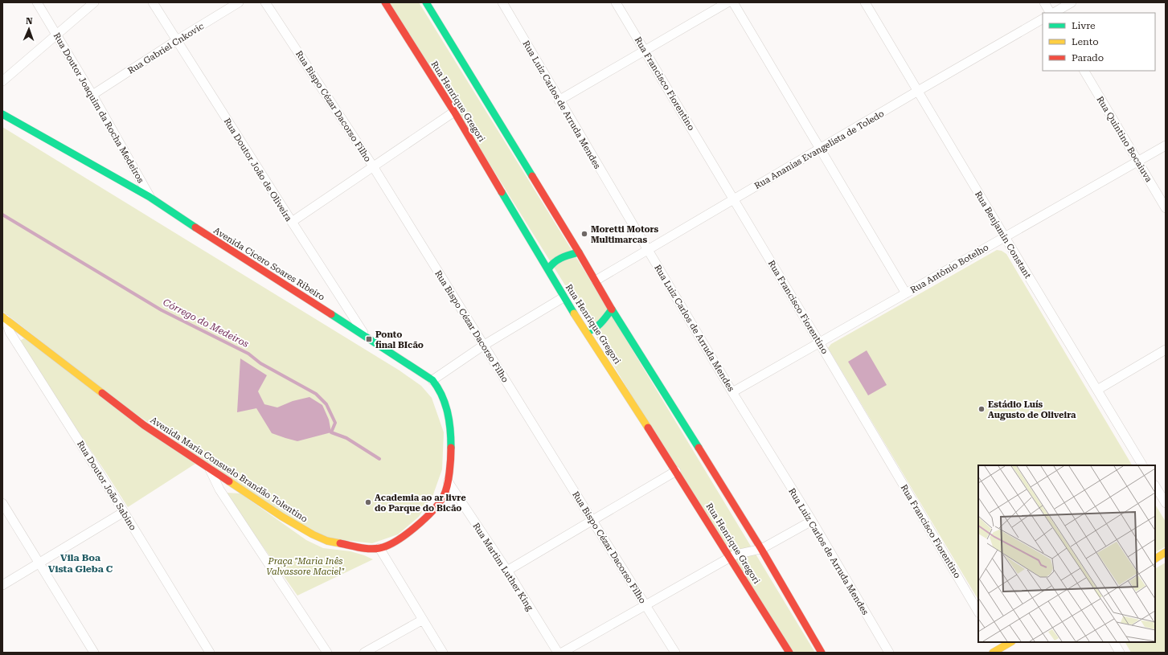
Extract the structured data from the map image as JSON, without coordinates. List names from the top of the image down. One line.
{"streets":{"main road":["Rua Henrique Gregori","Avenida Cicero Soares Ribeiro","Avenida Maria Consuelo Brandão Tolentino"],"street":["Rua Gabriel Cnkovic","Rua Francisco Fiorentino","Rua Luiz Carlos de Arruda Mendes","Rua Bispo Cézar Dacorso Filho","Rua Doutor Joaquim da Rocha Medeiros","Rua Quintino Bocaiuva","Rua Ananias Evangelista de Toledo","Rua Doutor João de Oliveira","Rua Benjamin Constant","Rua Antônio Botelho","Rua Doutor João Sabino","Rua Martim Luther King"]},"crossings":[["Rua Gabriel Cnkovic","Rua Doutor Joaquim da Rocha Medeiros"],["Rua Gabriel Cnkovic","Rua Doutor João de Oliveira"],["Rua Francisco Fiorentino","Rua Ananias Evangelista de Toledo"],["Rua Francisco Fiorentino","Rua Antônio Botelho"],["Rua Luiz Carlos de Arruda Mendes","Rua Ananias Evangelista de Toledo"],["Rua Luiz Carlos de Arruda Mendes","Rua Antônio Botelho"],["Rua Doutor Joaquim da Rocha Medeiros","Avenida Cicero Soares Ribeiro"],["Rua Quintino Bocaiuva","Rua Antônio Botelho"],["Rua Ananias Evangelista de Toledo","Rua Benjamin Constant"],["Rua Doutor João de Oliveira","Avenida Cicero Soares Ribeiro"],["Rua Benjamin Constant","Rua Antônio Botelho"],["Avenida Cicero Soares Ribeiro","Avenida Maria Consuelo Brandão Tolentino"],["Avenida Cicero Soares Ribeiro","Rua Martim Luther King"],["Avenida Maria Consuelo Brandão Tolentino","Rua Doutor João Sabino"],["Avenida Maria Consuelo Brandão Tolentino","Rua Martim Luther King"]],"districts":["Vila Boa Vista Gleba C"],"water":["Córrego do Medeiros"],"parks":["Praça \"Maria Inês Valvassore Maciel\""],"places":{"other":["Moretti Motors Multimarcas","Estádio Luís Augusto de Oliveira","Academia ao ar livre do Parque do Bicão"],"transit":["Ponto final BIcão"]},"legend":["Livre","Lento","Parado"],"north":"top"}
